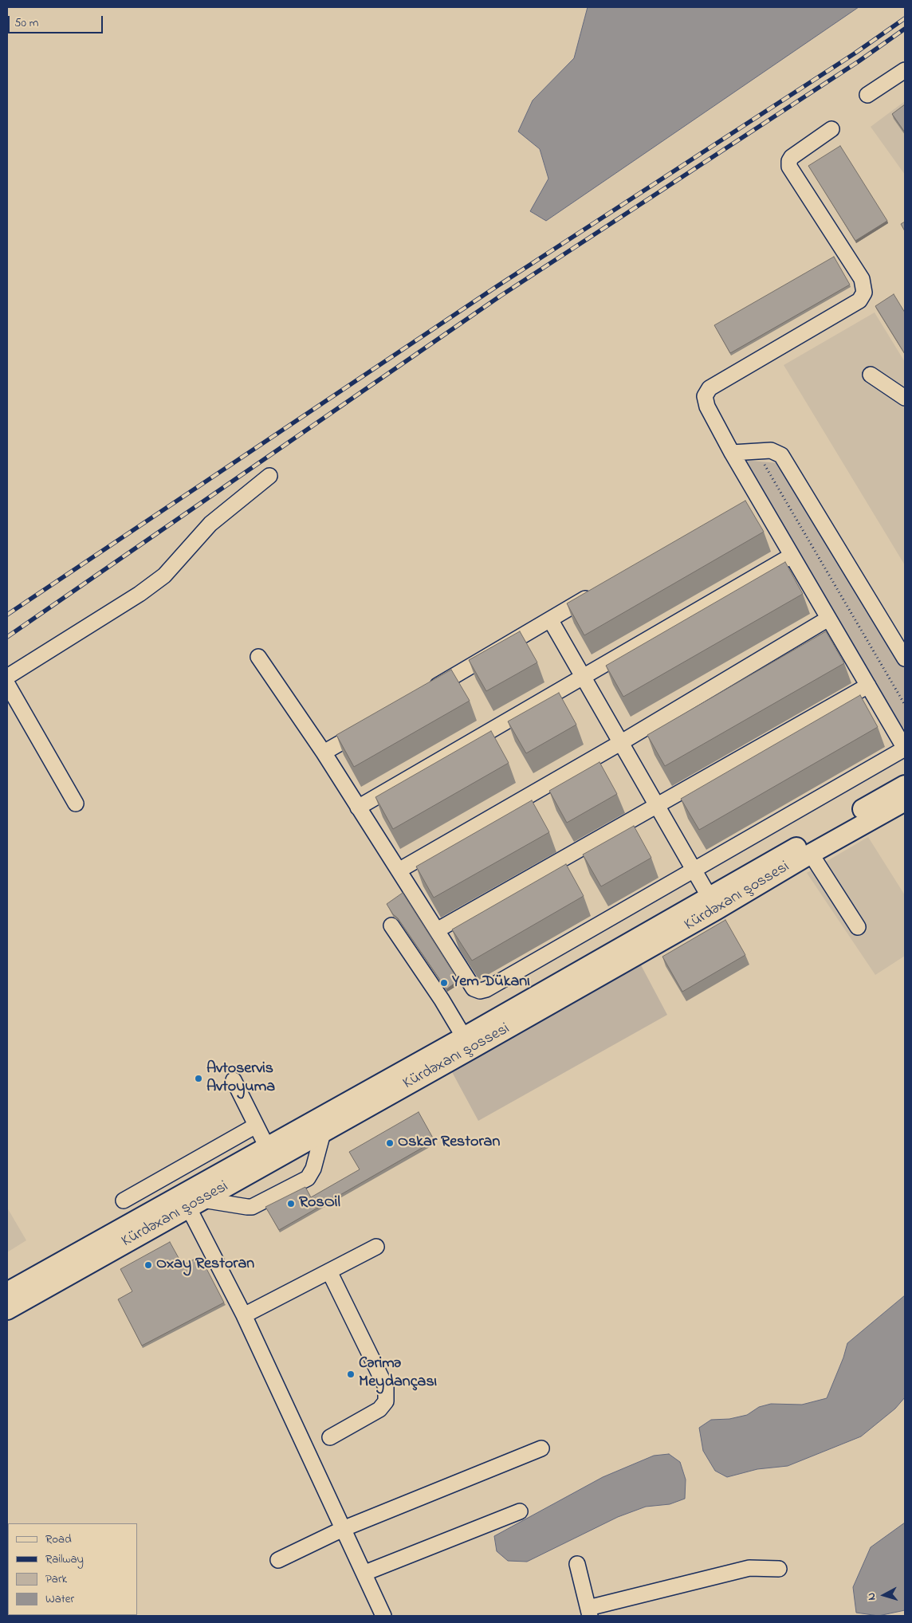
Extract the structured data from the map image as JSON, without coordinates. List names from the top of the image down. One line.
{"streets":{"main road":["Kürdəxanı şossesi"]},"places":["Yem Dükanı","Avtoservis Avtoyuma","Oskar Restoran","RosOil","Oxay Restoran","Cərimə Meydançası"],"legend":["Road","Railway","Park","Water"],"scale_bar":"50 m","north":"left"}
